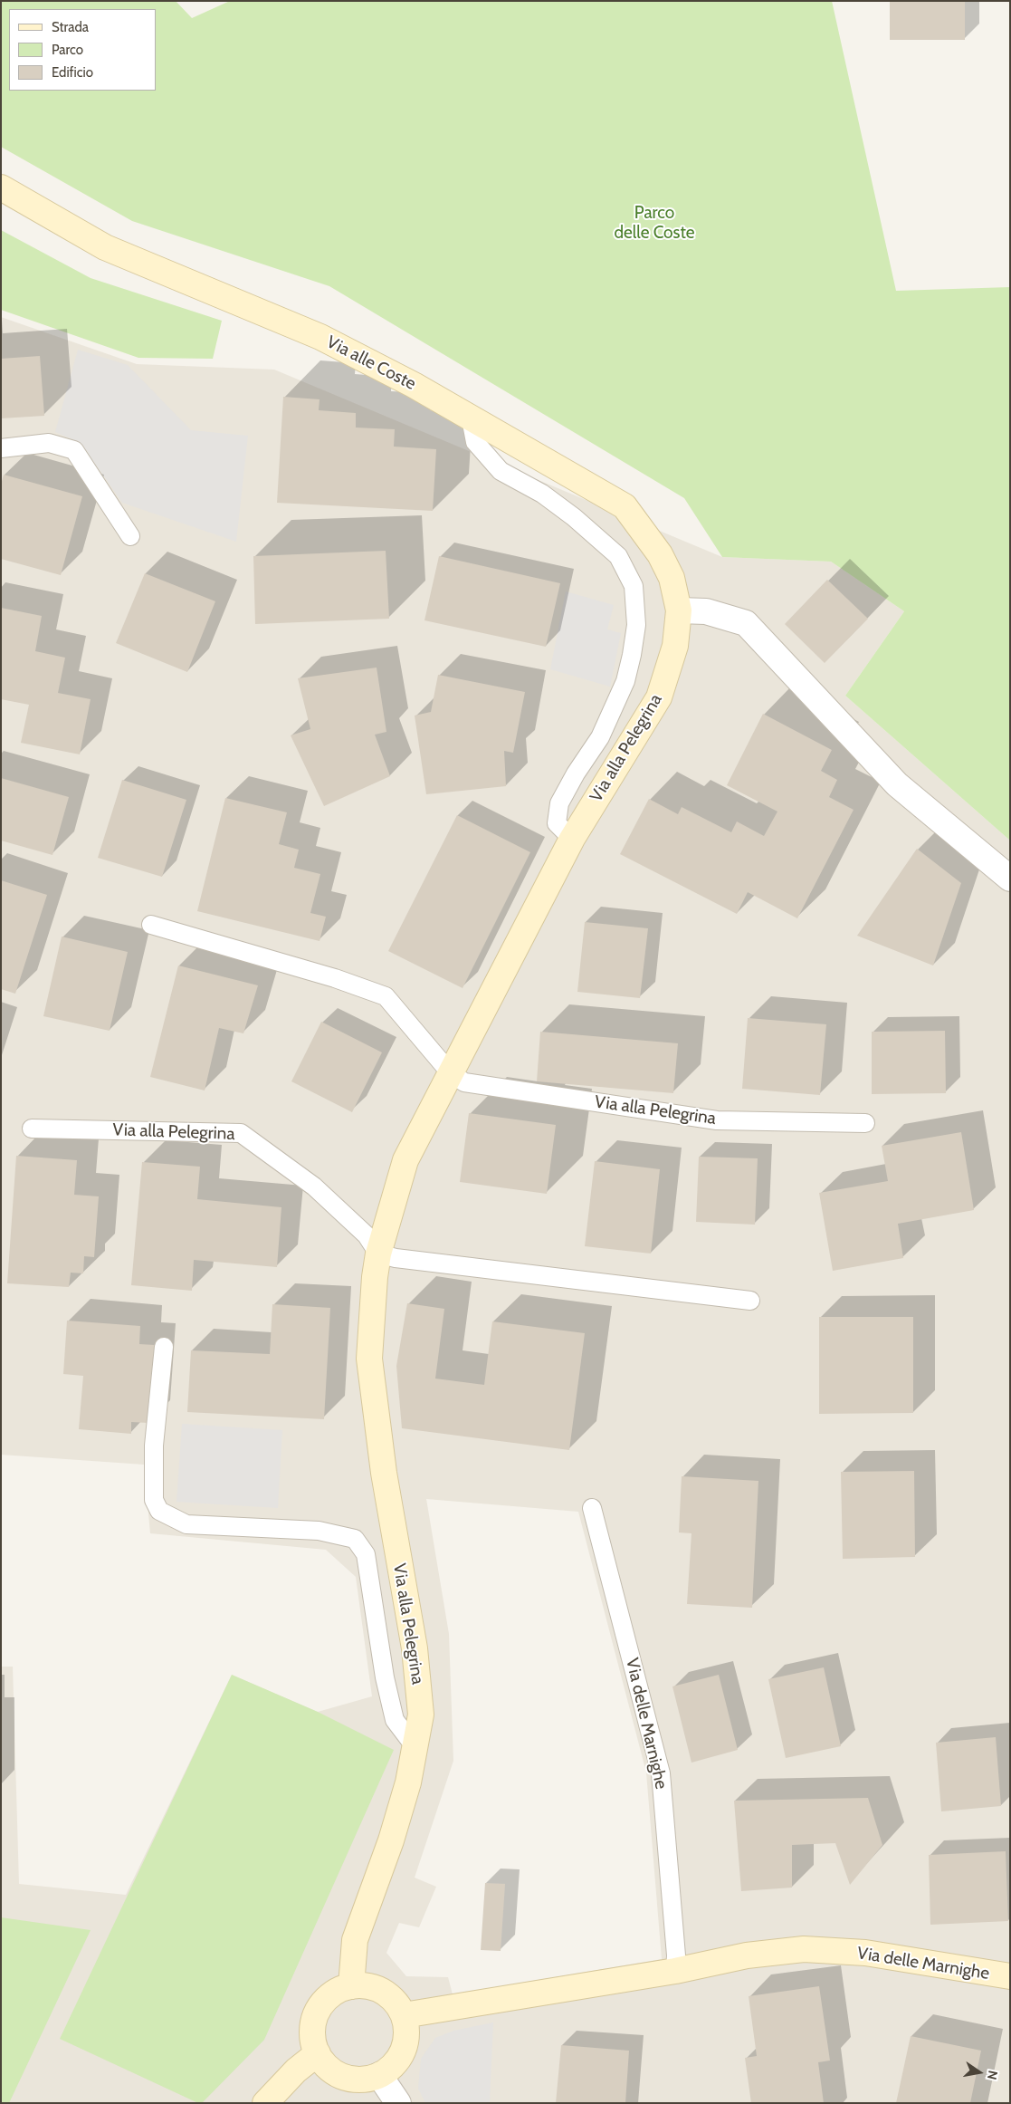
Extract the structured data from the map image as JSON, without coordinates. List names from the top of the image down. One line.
{"streets":{"street":["Via alle Coste","Via alla Pelegrina","Via delle Marnighe"]},"crossings":[["Via alle Coste","Via alla Pelegrina"],["Via alla Pelegrina","Via delle Marnighe"]],"parks":["Parco delle Coste"],"legend":["Strada","Parco","Edificio"],"north":"right"}
